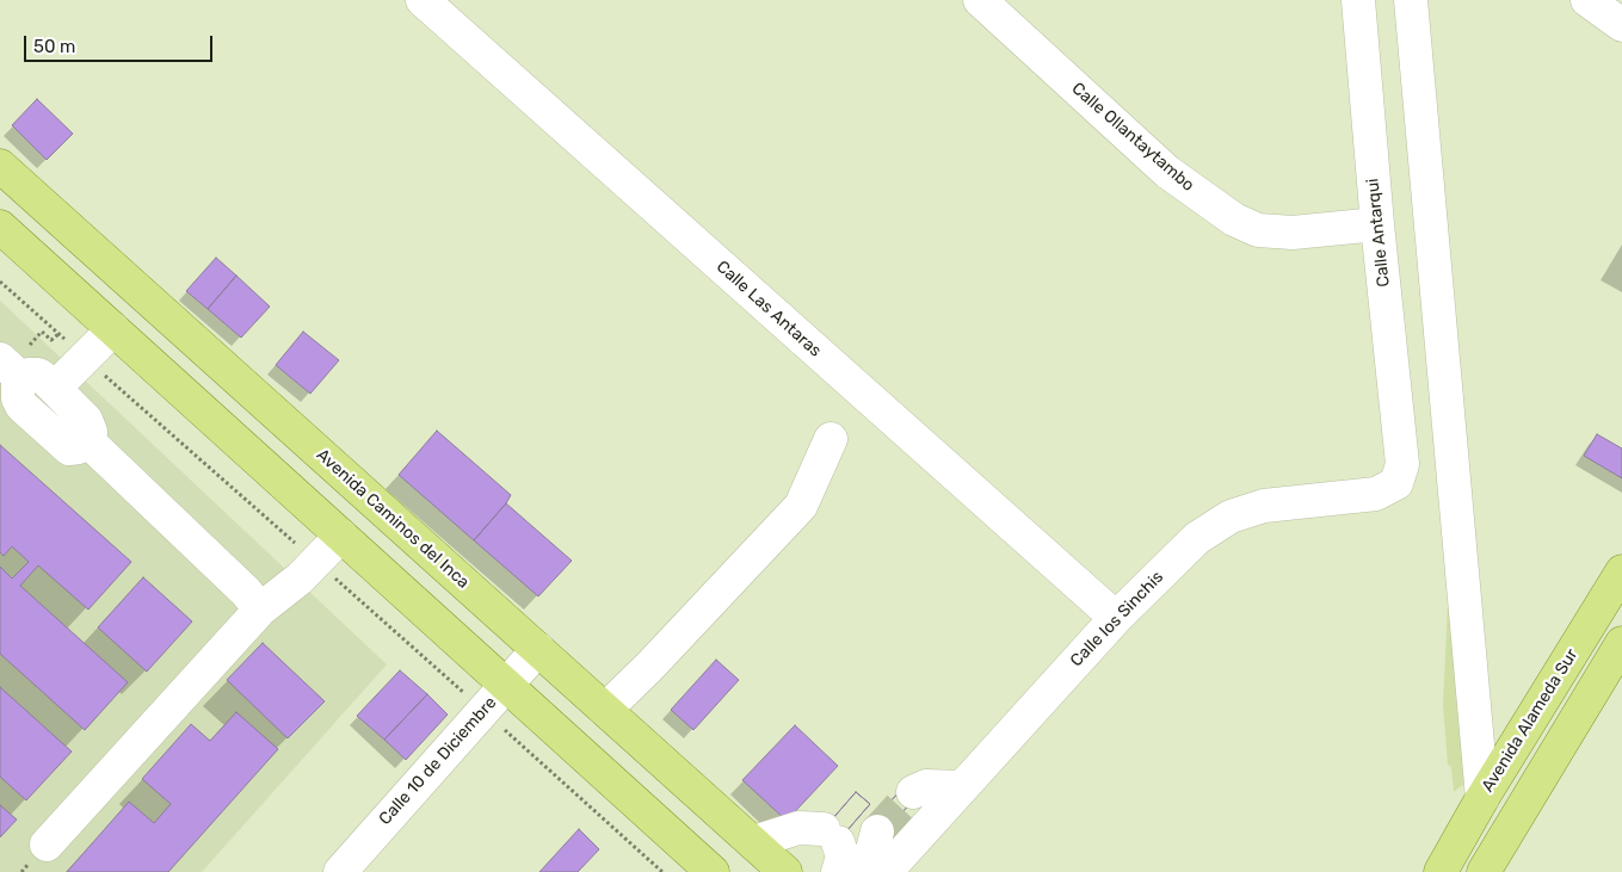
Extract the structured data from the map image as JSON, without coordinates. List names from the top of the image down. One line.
{"streets":{"main road":["Avenida Caminos del Inca","Avenida Alameda Sur"],"street":["Calle Ollantaytambo","Calle Antarqui","Calle Las Antaras","Calle los Sinchis","Calle 10 de Diciembre"]},"crossings":[["Calle Ollantaytambo","Calle Antarqui"],["Calle Antarqui","Calle los Sinchis"],["Calle Las Antaras","Calle los Sinchis"],["Avenida Caminos del Inca","Calle 10 de Diciembre"]],"scale_bar":"50 m"}
